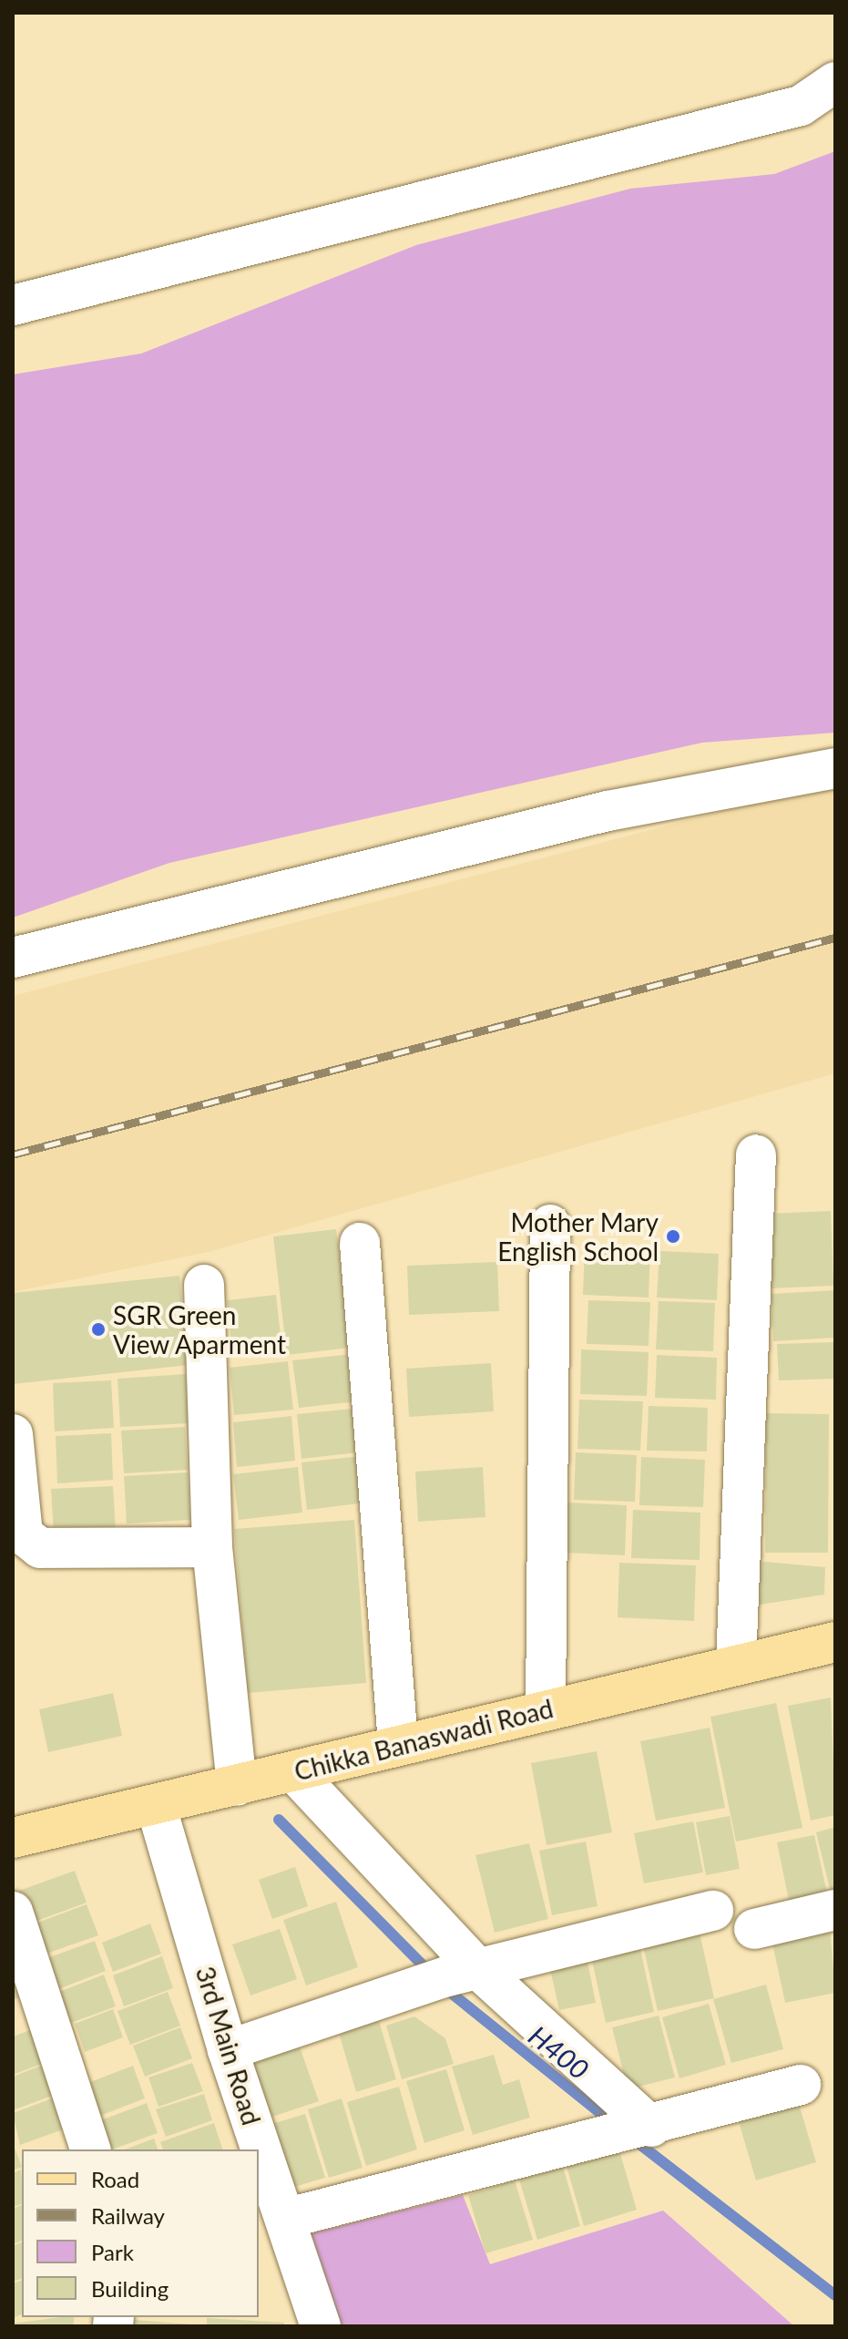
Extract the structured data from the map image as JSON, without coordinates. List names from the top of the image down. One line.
{"streets":{"main road":["Chikka Banaswadi Road"],"street":["3rd Main Road"]},"crossings":[["Chikka Banaswadi Road","3rd Main Road"]],"water":["H400"],"places":["Mother Mary English School","SGR Green View Aparment"],"legend":["Road","Railway","Park","Building"]}
